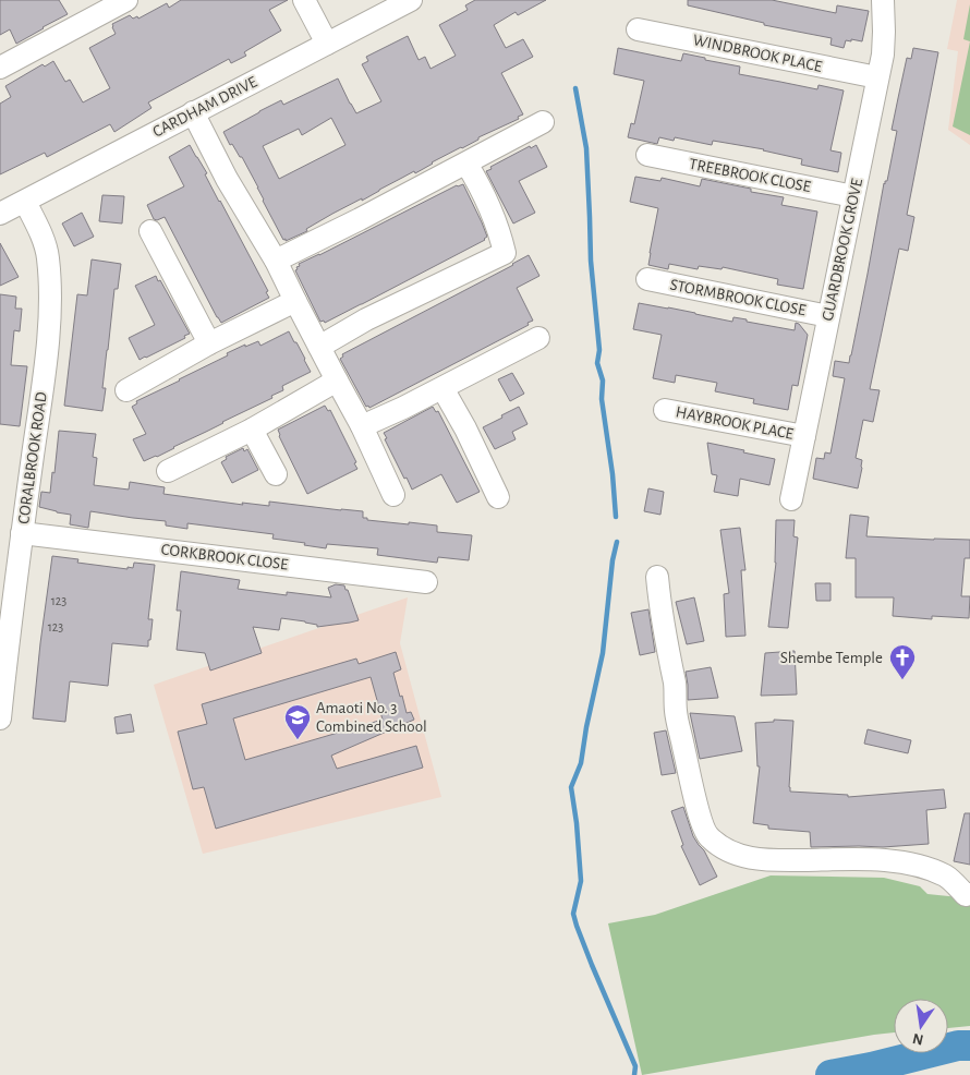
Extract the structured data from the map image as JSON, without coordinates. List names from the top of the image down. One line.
{"streets":{"street":["WINDBROOK PLACE","CARDHAM DRIVE","TREEBROOK CLOSE","GUARDBROOK GROVE","STORMBROOK CLOSE","HAYBROOK PLACE","CORALBROOK ROAD","CORKBROOK CLOSE"]},"crossings":[["WINDBROOK PLACE","GUARDBROOK GROVE"],["CARDHAM DRIVE","CORALBROOK ROAD"],["TREEBROOK CLOSE","GUARDBROOK GROVE"],["GUARDBROOK GROVE","STORMBROOK CLOSE"],["GUARDBROOK GROVE","HAYBROOK PLACE"],["CORALBROOK ROAD","CORKBROOK CLOSE"]],"places":{"church":["Shembe Temple"],"school or university":["Amaoti No. 3 Combined School"]},"house_numbers":["123","123"],"north":"bottom"}
